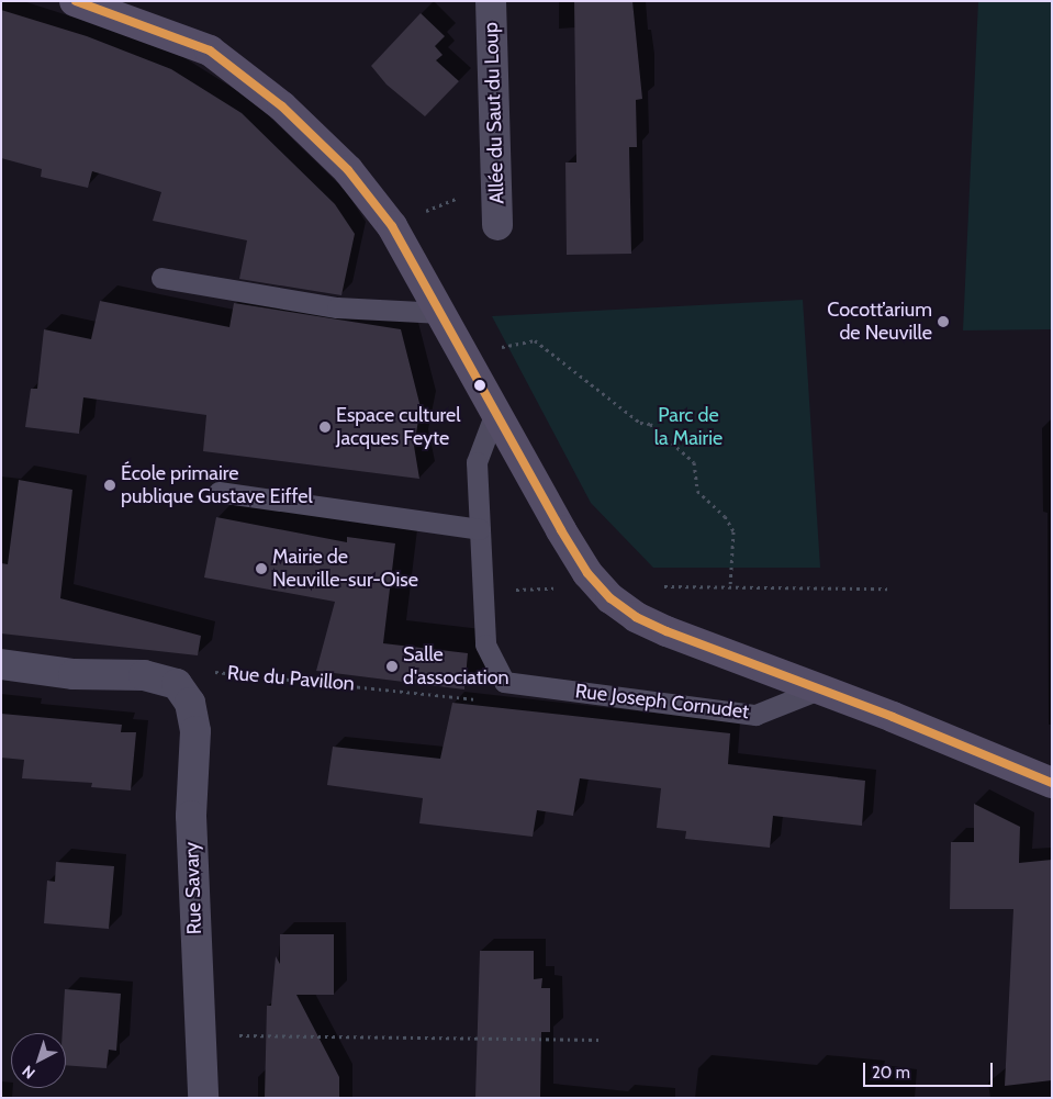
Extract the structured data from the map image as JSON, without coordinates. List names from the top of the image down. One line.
{"streets":{"street":["Allée du Saut du Loup","Rue Savary"],"lane":["Rue Joseph Cornudet"],"path":["Rue du Pavillon"]},"crossings":[["Rue du Pavillon","Rue Joseph Cornudet"]],"parks":["Parc de la Mairie"],"places":["Cocott’arium de Neuville","Espace culturel Jacques Feyte","École primaire publique Gustave Eiffel","Mairie de Neuville-sur-Oise","Salle d'association"],"scale_bar":"20 m","north":"bottom left"}
